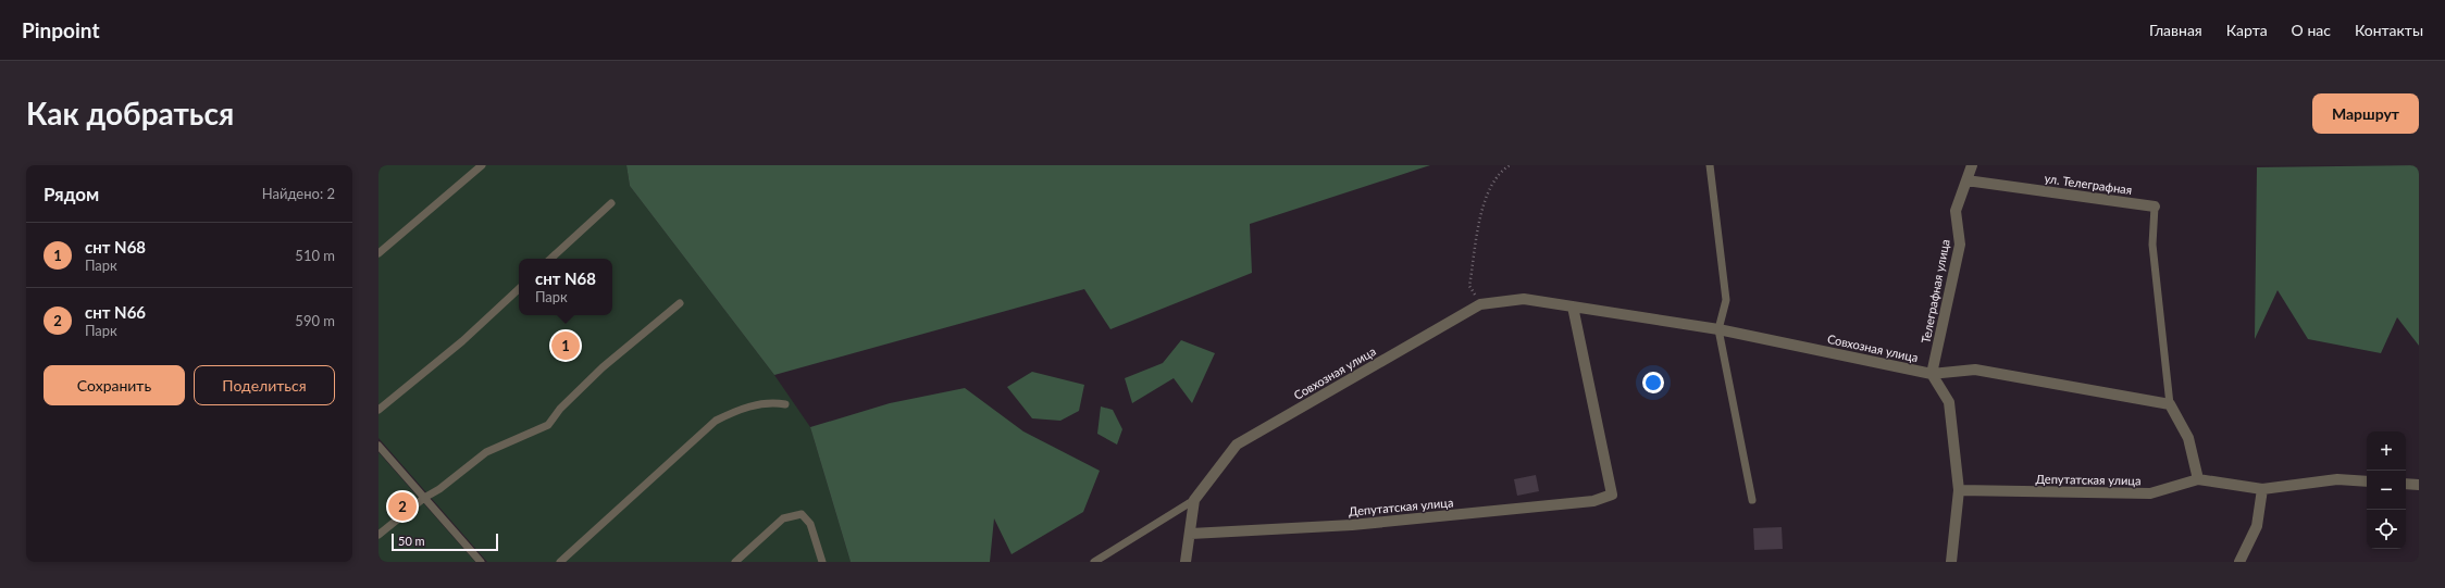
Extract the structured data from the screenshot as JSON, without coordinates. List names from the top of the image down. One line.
{"streets":{"street":["ул. Телеграфная","Телеграфная улица","Совхозная улица","Депутатская улица"]},"crossings":[["ул. Телеграфная","Телеграфная улица"],["Телеграфная улица","Совхозная улица"],["Совхозная улица","Депутатская улица"]],"scale_bar":"50 m","page":{"header":"Pinpoint","nav":["Главная","Карта","О нас","Контакты"],"buttons":["Маршрут",["Сохранить","Поделиться"]],"title":"Как добраться","heading":["Рядом","Найдено: 2"],"list":[{"mark":"1","name":"снт N68","note":"Парк","value":"510 m"},{"mark":"2","name":"снт N66","note":"Парк","value":"590 m"}],"popup":["снт N68","Парк"],"pins":["1","2"],"map_buttons":["+","−"],"scale":"50 m"}}
